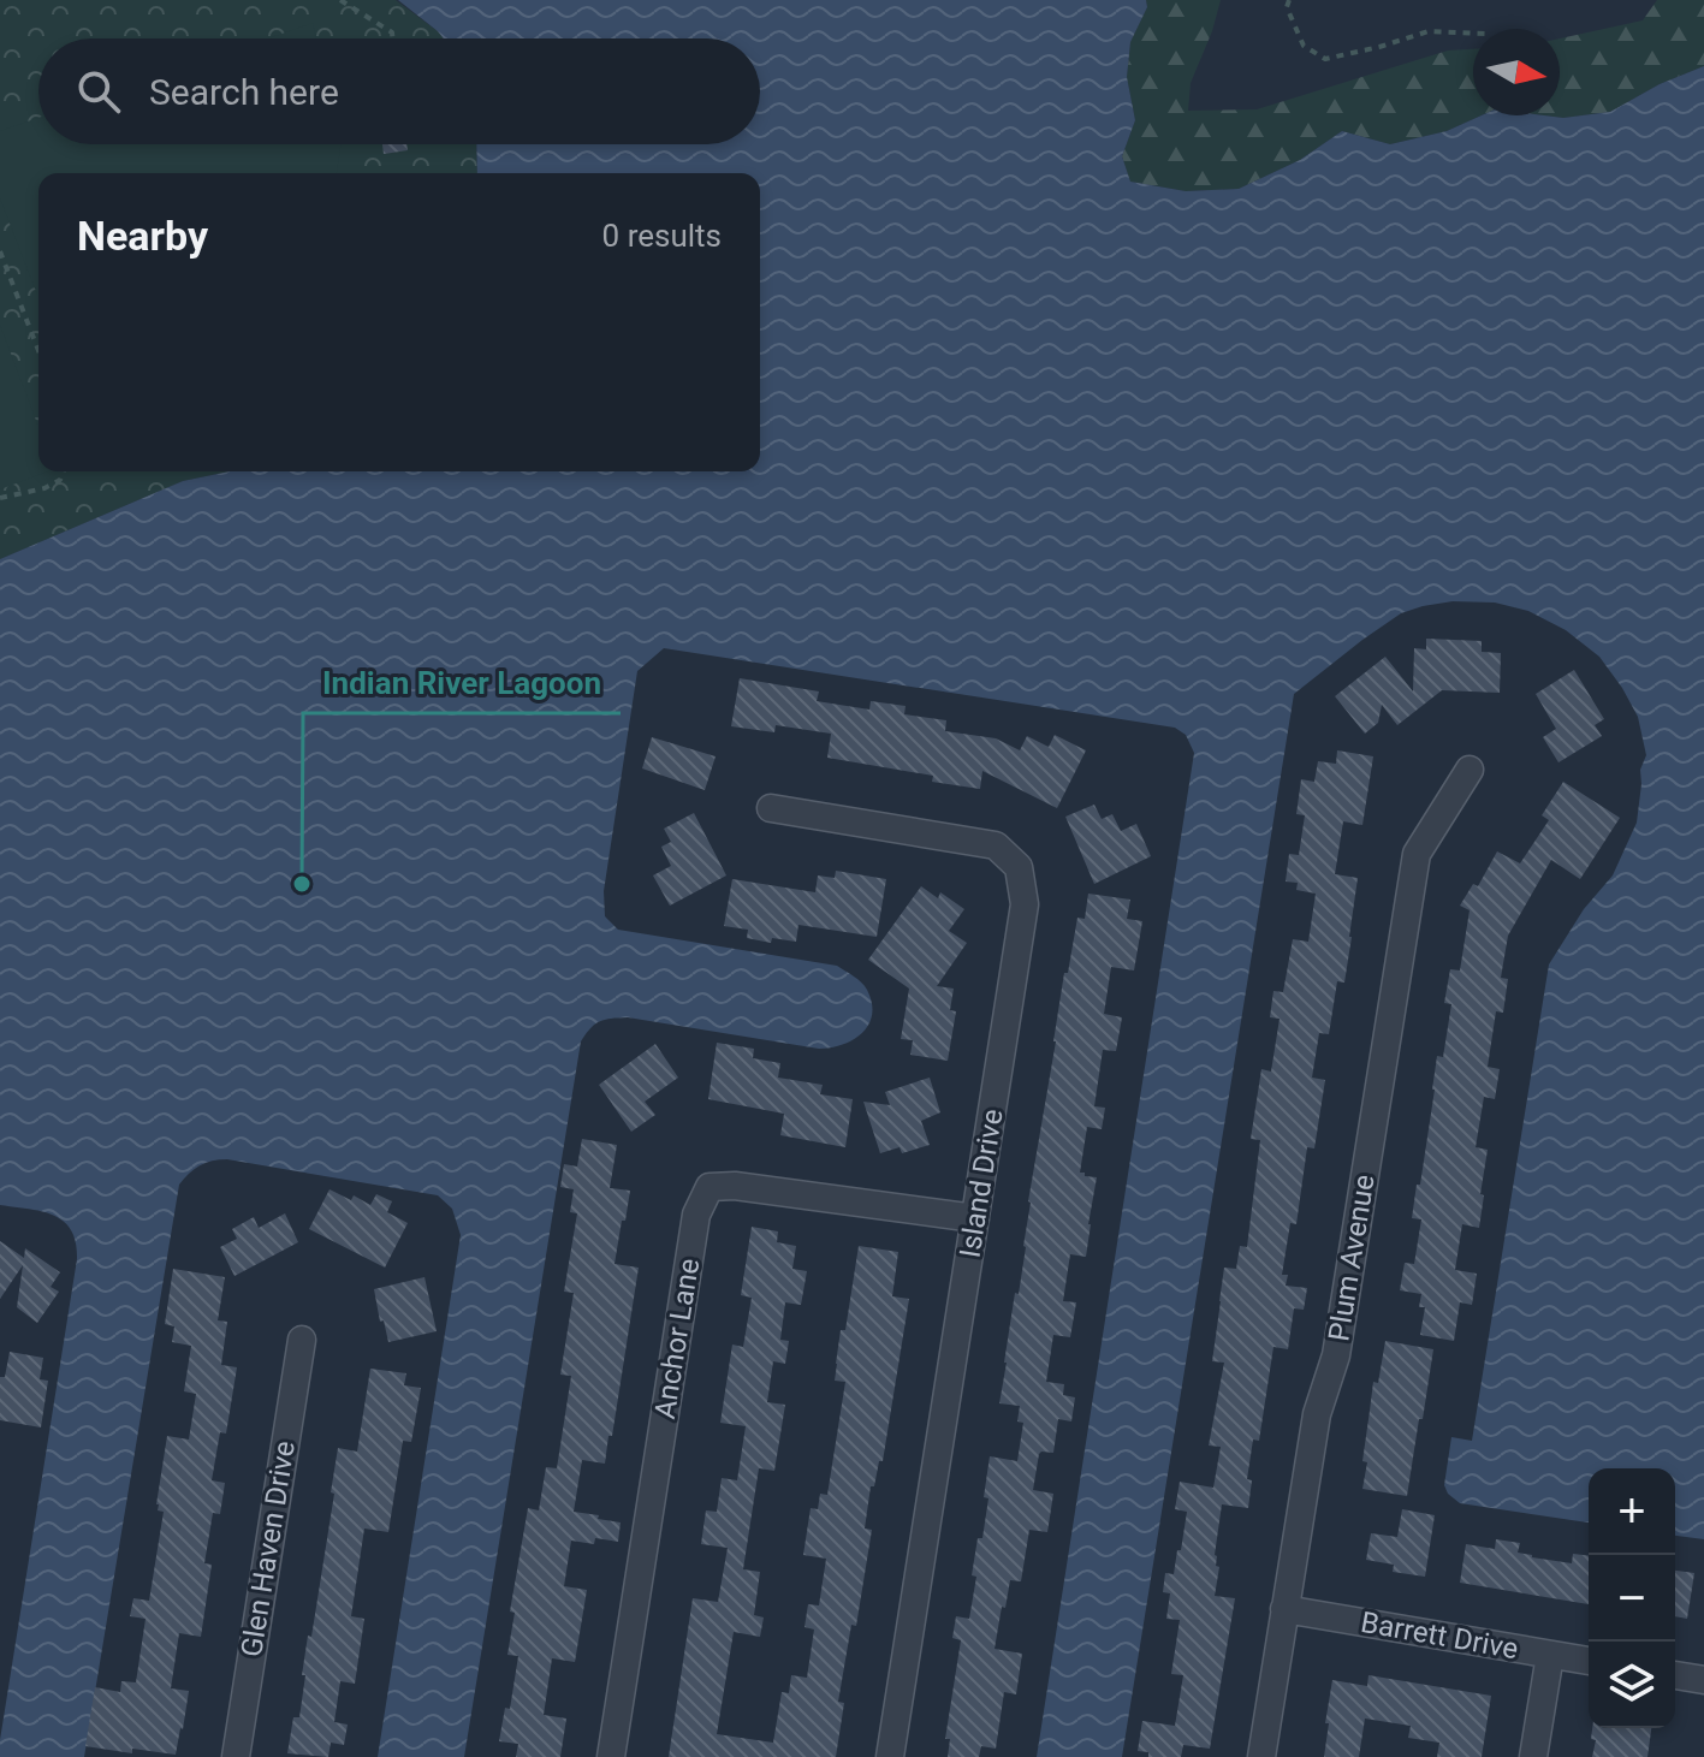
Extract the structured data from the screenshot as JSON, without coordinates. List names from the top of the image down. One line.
{"streets":{"street":["Island Drive","Plum Avenue","Anchor Lane","Glen Haven Drive","Barrett Drive"]},"crossings":[["Island Drive","Anchor Lane"],["Plum Avenue","Barrett Drive"]],"places":["Indian River Lagoon"],"north":"right","page":{"search":"Search here","heading":["Nearby","0 results"],"map_buttons":["+","−"]}}
